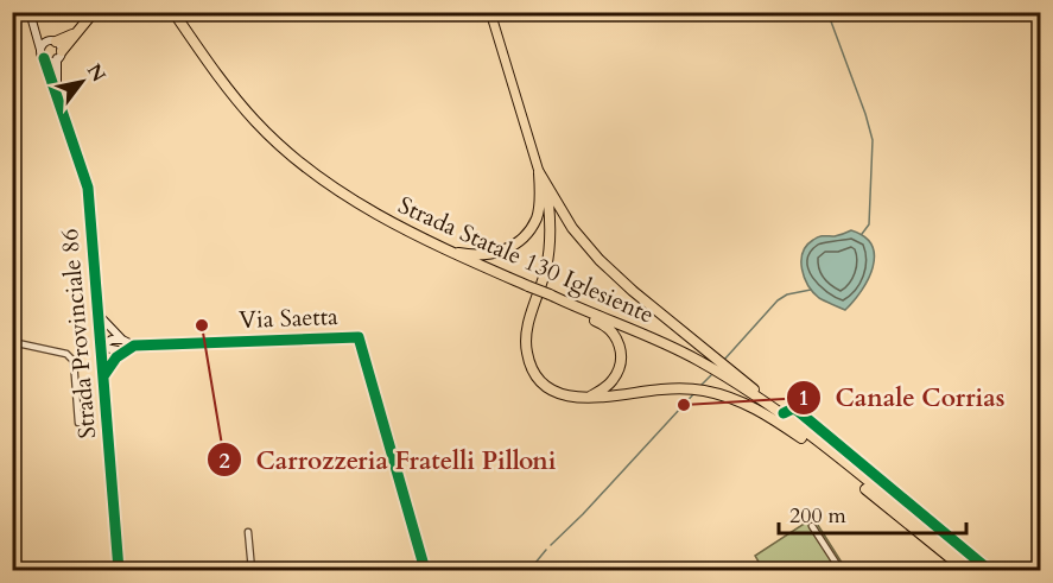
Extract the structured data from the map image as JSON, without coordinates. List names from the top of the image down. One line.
{"streets":{"highway":["Strada Statale 130 Iglesiente"],"street":["Via Saetta","Strada Provinciale 86"]},"crossings":[["Via Saetta","Strada Provinciale 86"]],"places":["Carrozzeria Fratelli Pilloni","Canale Corrias"],"scale_bar":"200 m","north":"top right"}
